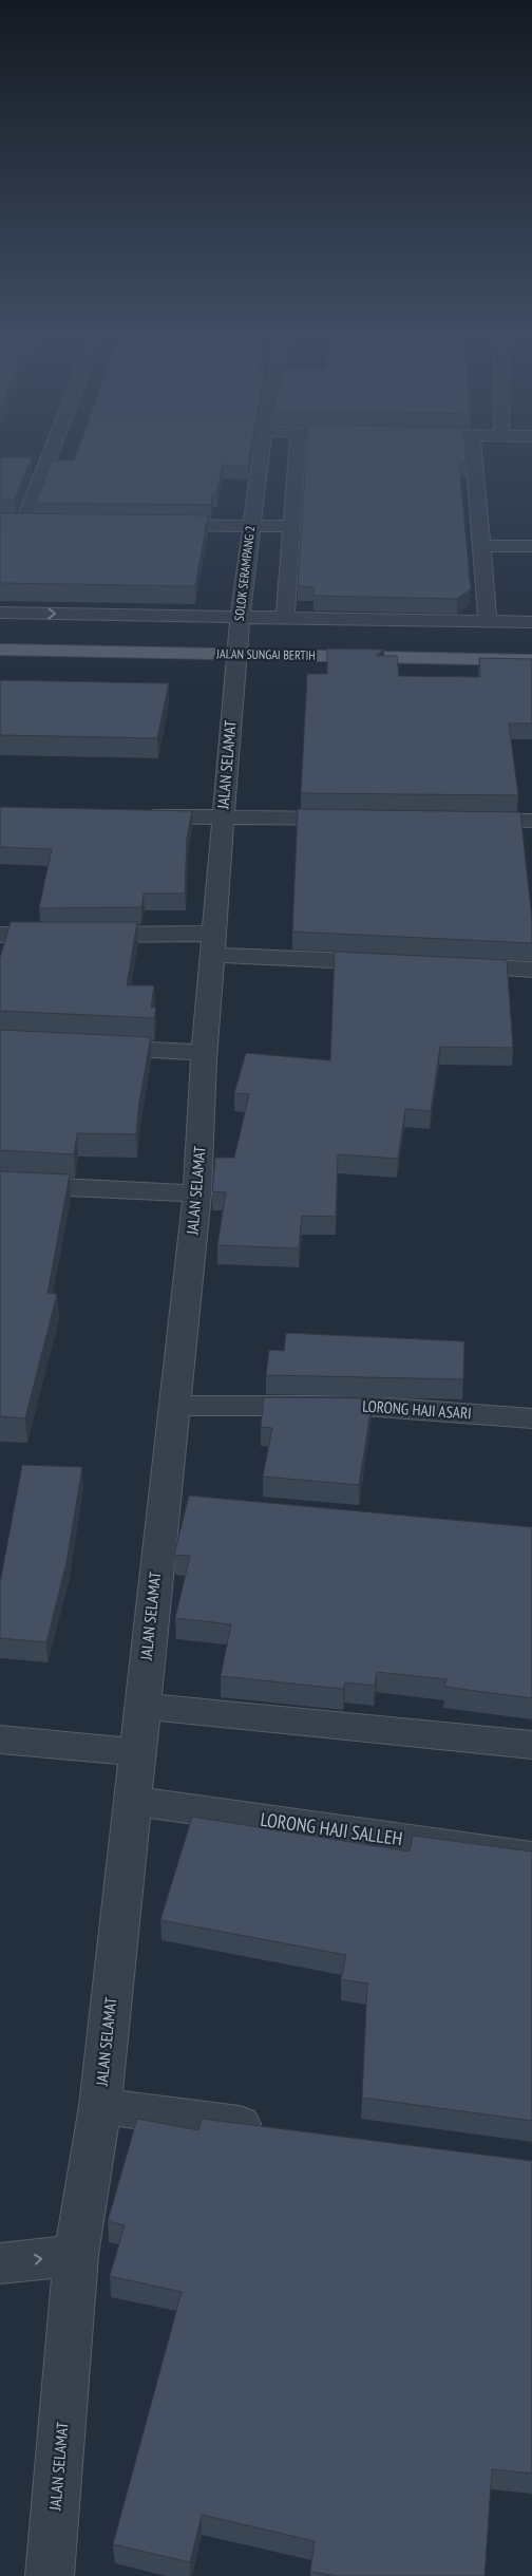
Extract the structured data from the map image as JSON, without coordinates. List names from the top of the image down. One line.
{"streets":{"main road":["JALAN SUNGAI BERTIH"],"street":["SOLOK SERAMPANG 2","JALAN SELAMAT","LORONG HAJI ASARI","LORONG HAJI SALLEH"]},"crossings":[["SOLOK SERAMPANG 2","JALAN SUNGAI BERTIH"],["SOLOK SERAMPANG 2","JALAN SELAMAT"],["JALAN SUNGAI BERTIH","JALAN SELAMAT"],["JALAN SELAMAT","LORONG HAJI ASARI"],["JALAN SELAMAT","LORONG HAJI SALLEH"]]}
